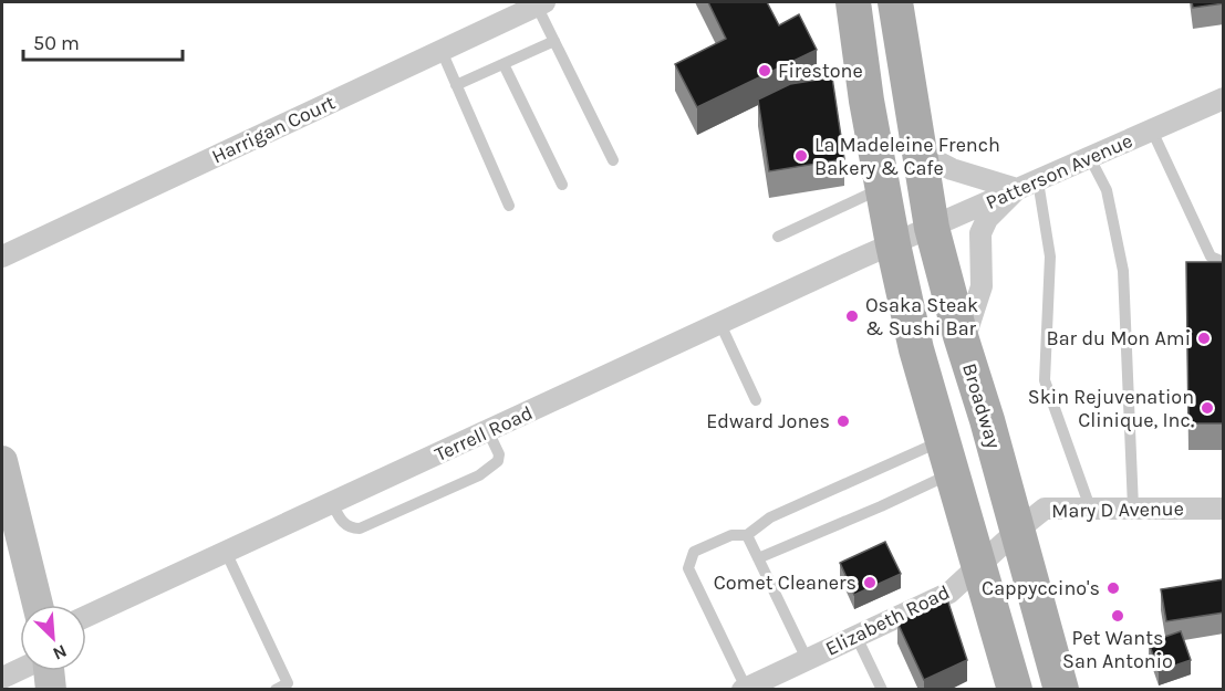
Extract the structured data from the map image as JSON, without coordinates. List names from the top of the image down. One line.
{"streets":{"main road":["Broadway"],"street":["Harrigan Court","Patterson Avenue","Terrell Road","Mary D Avenue","Elizabeth Road"]},"crossings":[["Patterson Avenue","Broadway"],["Patterson Avenue","Terrell Road"],["Broadway","Mary D Avenue"],["Broadway","Elizabeth Road"],["Mary D Avenue","Elizabeth Road"]],"places":["Firestone","La Madeleine French Bakery & Cafe","Osaka Steak & Sushi Bar","Bar du Mon Ami","Skin Rejuvenation Clinique, Inc.","Edward Jones","Comet Cleaners","Cappyccino's","Pet Wants San Antonio"],"scale_bar":"50 m","north":"bottom right"}
